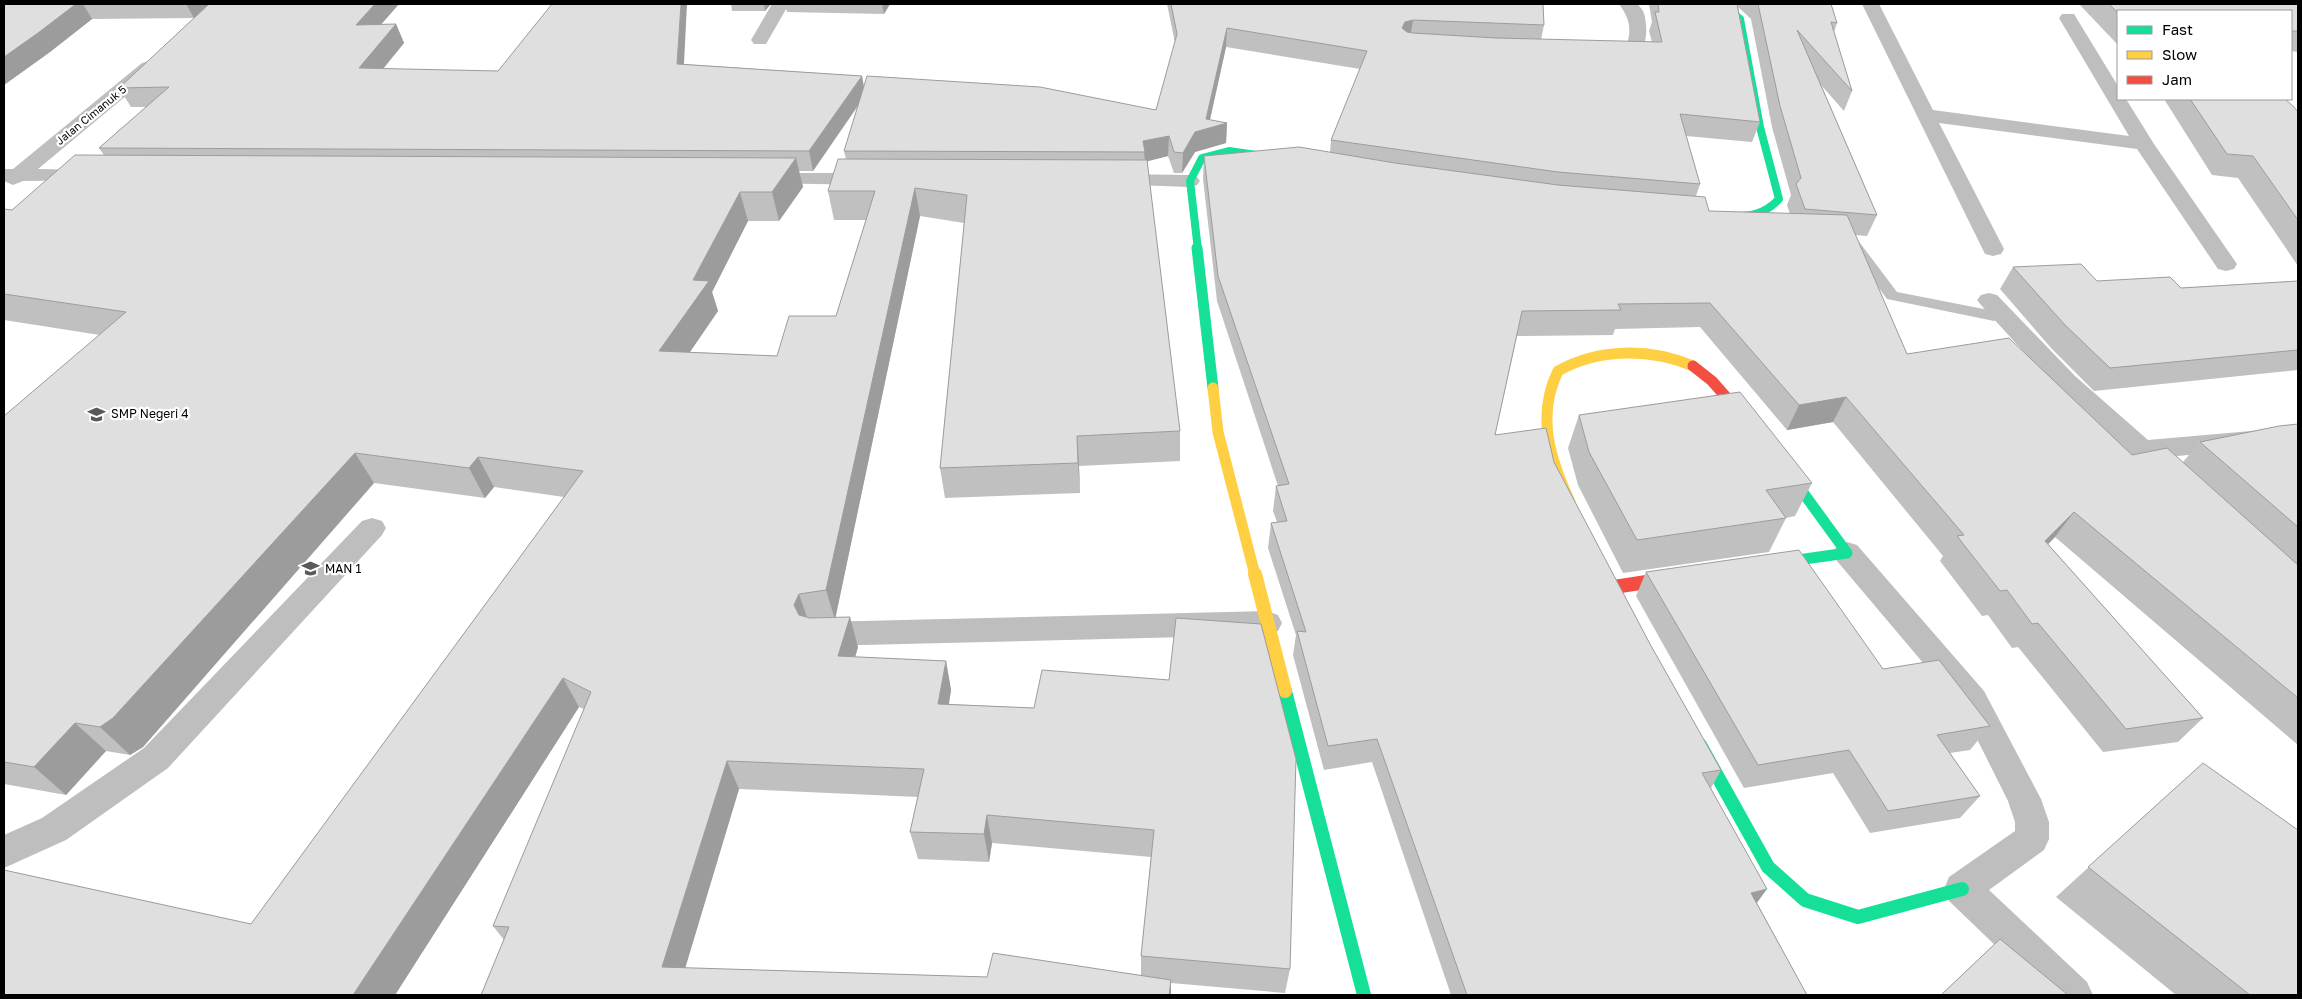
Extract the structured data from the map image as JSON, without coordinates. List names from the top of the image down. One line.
{"streets":{"street":["Jalan Cimanuk 5"]},"places":{"school or university":["SMP Negeri 4","MAN 1"]},"legend":["Fast","Slow","Jam"]}
